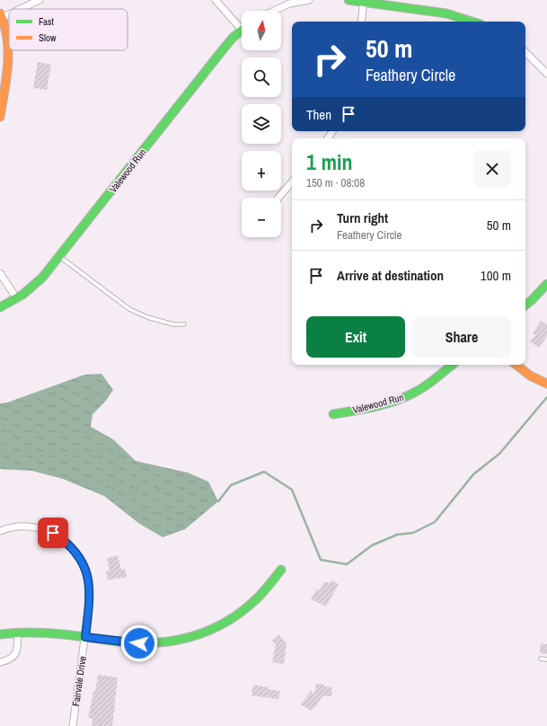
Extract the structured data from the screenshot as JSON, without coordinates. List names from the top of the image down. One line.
{"streets":{"street":["Valewood Run","Fairvale Drive"]},"legend":["Fast","Slow"],"north":"top","page":{"map_buttons":["+","−"],"turn":["50 m","Feathery Circle"],"then":"Then","heading":["1 min","150 m · 08:08"],"list":[{"name":"Turn right","note":"Feathery Circle","value":"50 m"},{"name":"Arrive at destination","value":"100 m"}],"buttons":["Exit","Share"]}}
